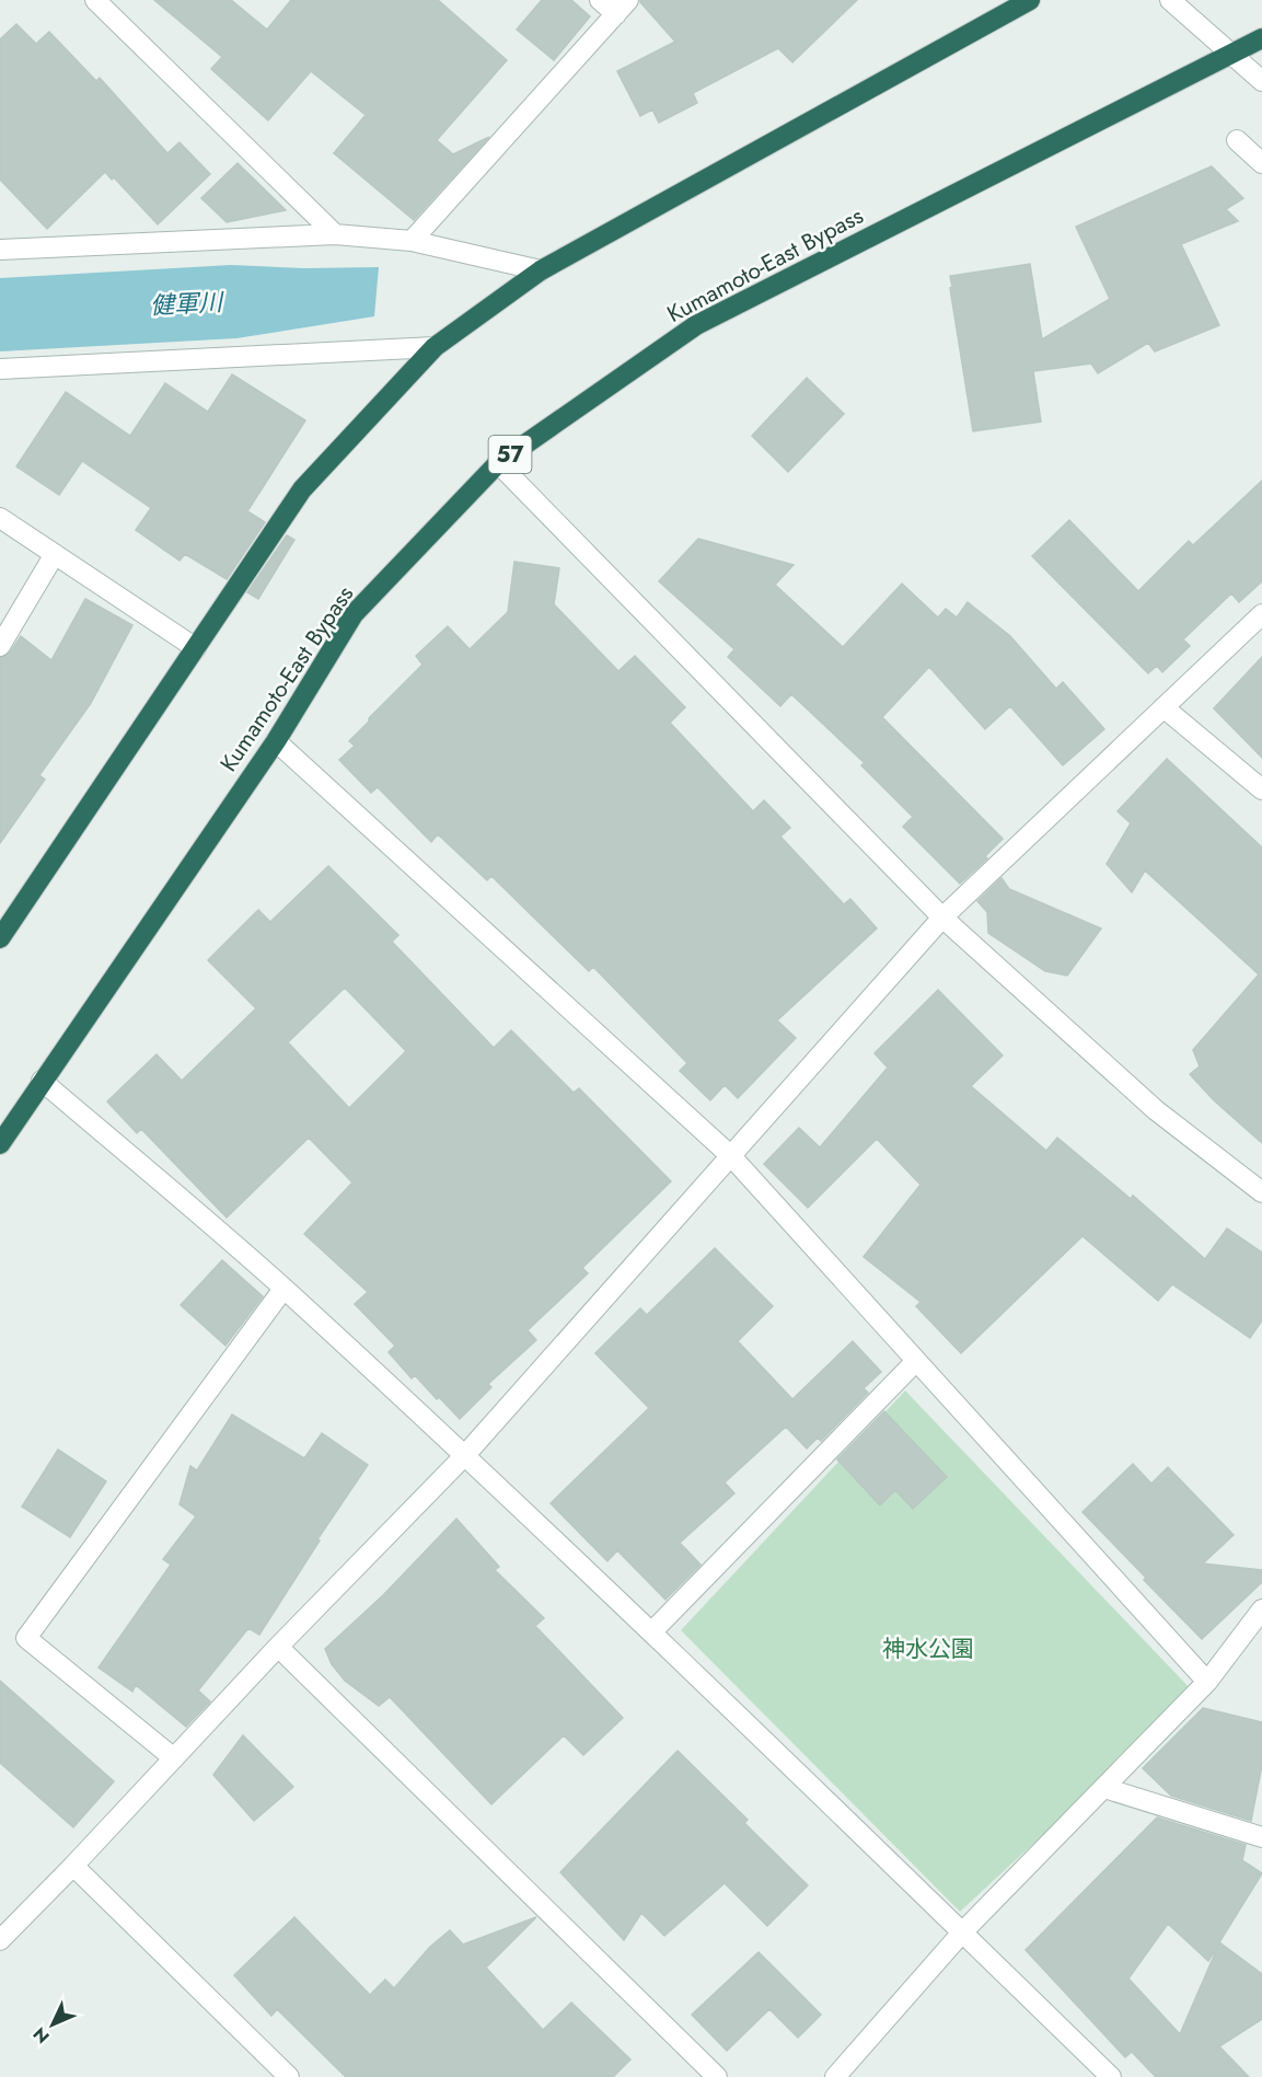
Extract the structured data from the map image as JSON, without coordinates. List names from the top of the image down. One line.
{"streets":{"highway":["Kumamoto-East Bypass","57"]},"water":["健軍川"],"parks":["神水公園"],"north":"bottom left"}
